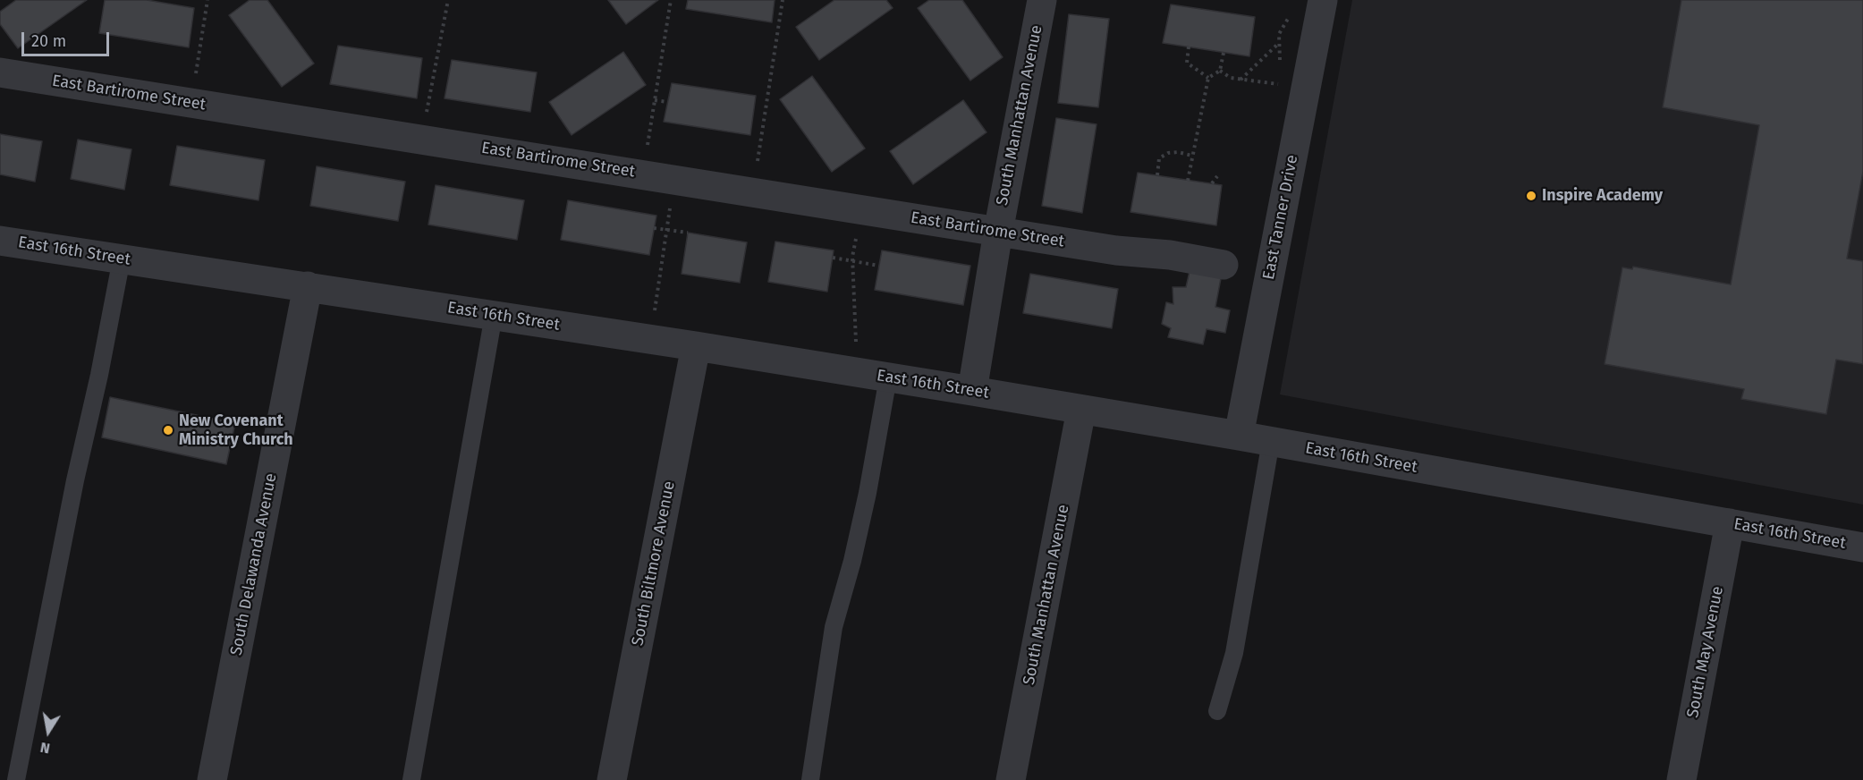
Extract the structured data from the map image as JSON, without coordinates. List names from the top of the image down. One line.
{"streets":{"street":["East Bartirome Street","South Manhattan Avenue","East Tanner Drive","East 16th Street","South Biltmore Avenue","South Delawanda Avenue","South May Avenue"]},"crossings":[["East Bartirome Street","South Manhattan Avenue"],["South Manhattan Avenue","East 16th Street"],["East Tanner Drive","East 16th Street"],["East 16th Street","South Biltmore Avenue"],["East 16th Street","South Delawanda Avenue"],["East 16th Street","South May Avenue"]],"places":["Inspire Academy","New Covenant Ministry Church"],"scale_bar":"20 m","north":"bottom"}
